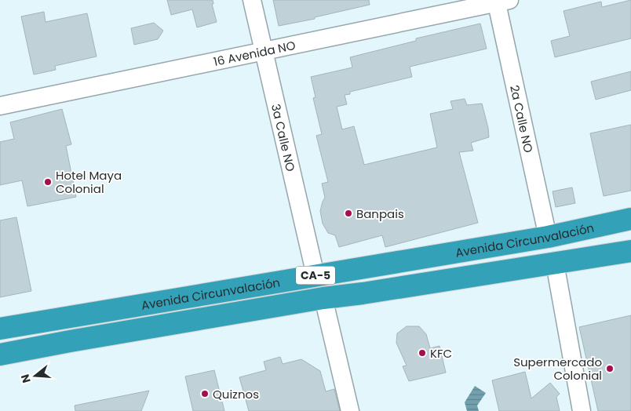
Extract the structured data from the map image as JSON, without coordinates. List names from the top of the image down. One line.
{"streets":{"highway":["Avenida Circunvalación","CA-5"],"street":["16 Avenida NO","2a Calle NO","3a Calle NO"]},"crossings":[["16 Avenida NO","2a Calle NO"],["16 Avenida NO","3a Calle NO"],["2a Calle NO","Avenida Circunvalación"],["3a Calle NO","Avenida Circunvalación"]],"places":["Hotel Maya Colonial","Banpais","KFC","Supermercado Colonial","Quiznos"],"north":"left"}
